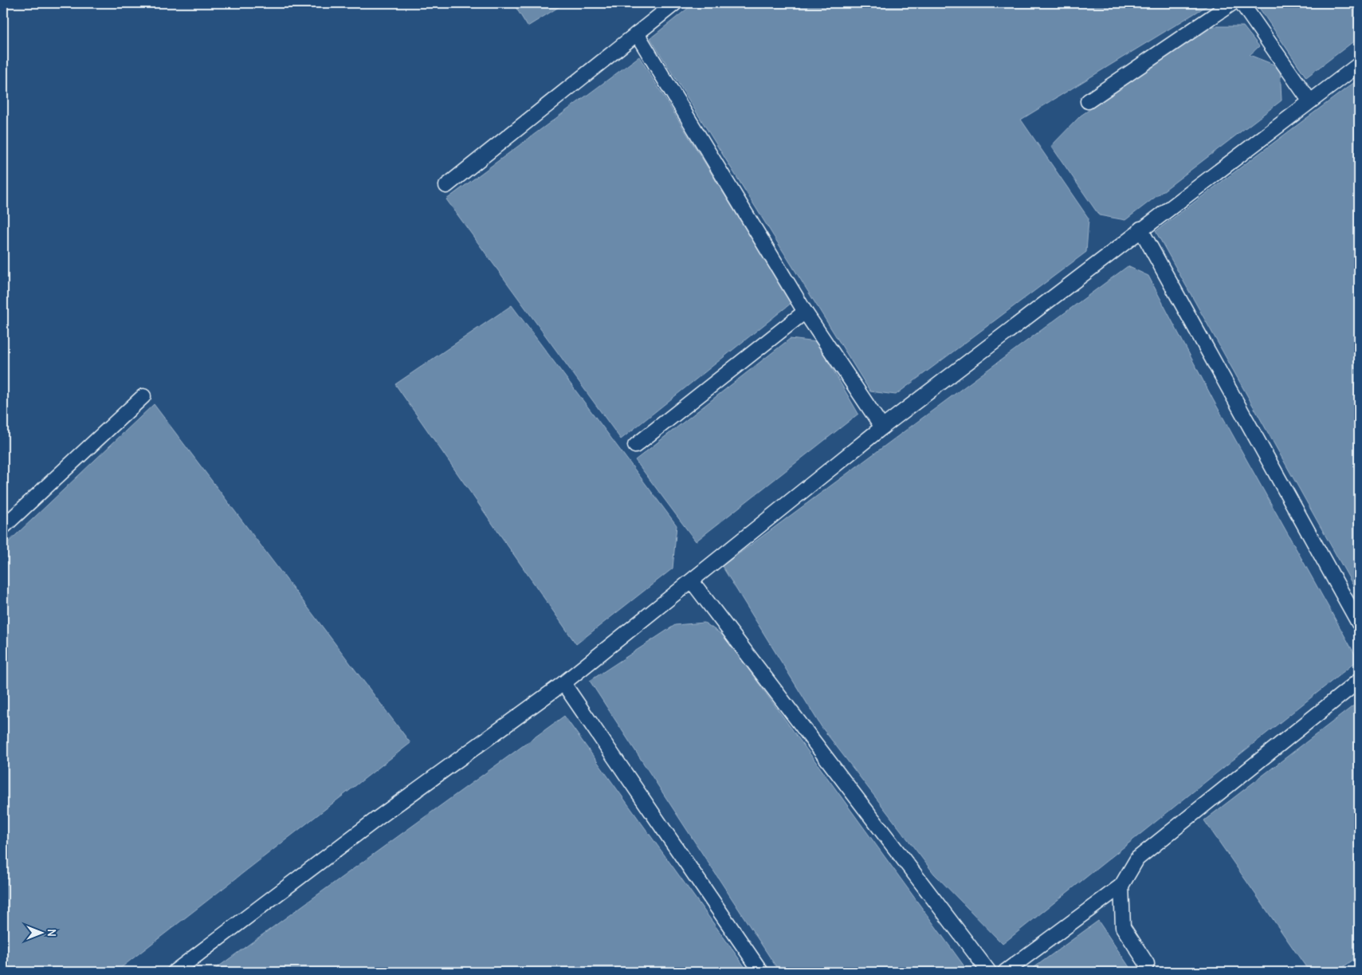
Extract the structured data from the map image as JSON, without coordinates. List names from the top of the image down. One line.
{"north":"right"}
